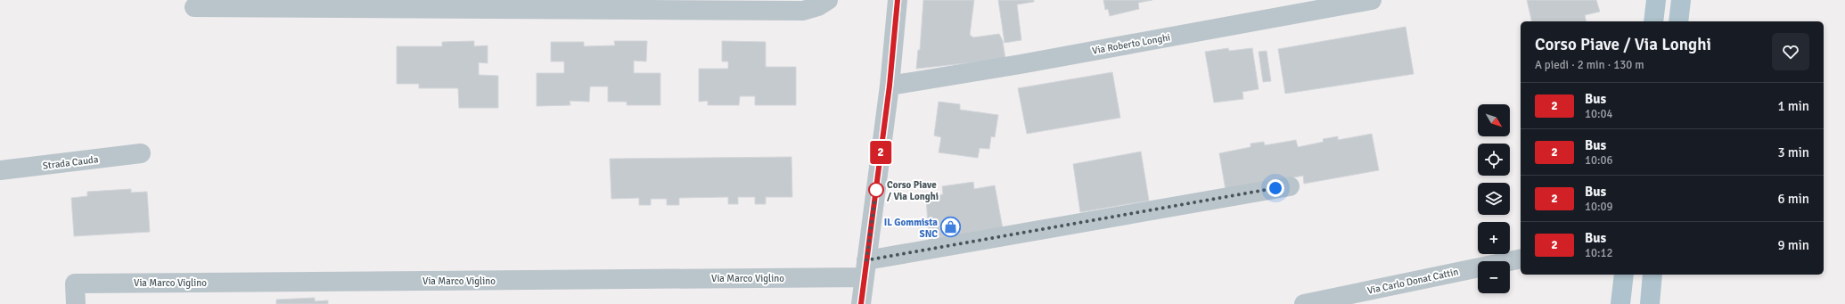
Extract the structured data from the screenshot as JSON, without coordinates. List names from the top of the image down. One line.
{"streets":{"street":["Via Roberto Longhi","Strada Cauda","Via Marco Viglino","Via Carlo Donat Cattin"]},"places":{"other":["Corso Piave / Via Longhi"],"shop":["IL Gommista SNC"]},"lines":["bus line 2"],"north":"bottom right","page":{"on_map":"2","heading":["Corso Piave / Via Longhi","A piedi · 2 min · 130 m"],"list":[{"mark":"2","name":"Bus","note":"10:04","value":"1 min"},{"mark":"2","name":"Bus","note":"10:06","value":"3 min"},{"mark":"2","name":"Bus","note":"10:09","value":"6 min"},{"mark":"2","name":"Bus","note":"10:12","value":"9 min"}],"map_buttons":["+","−"]}}
